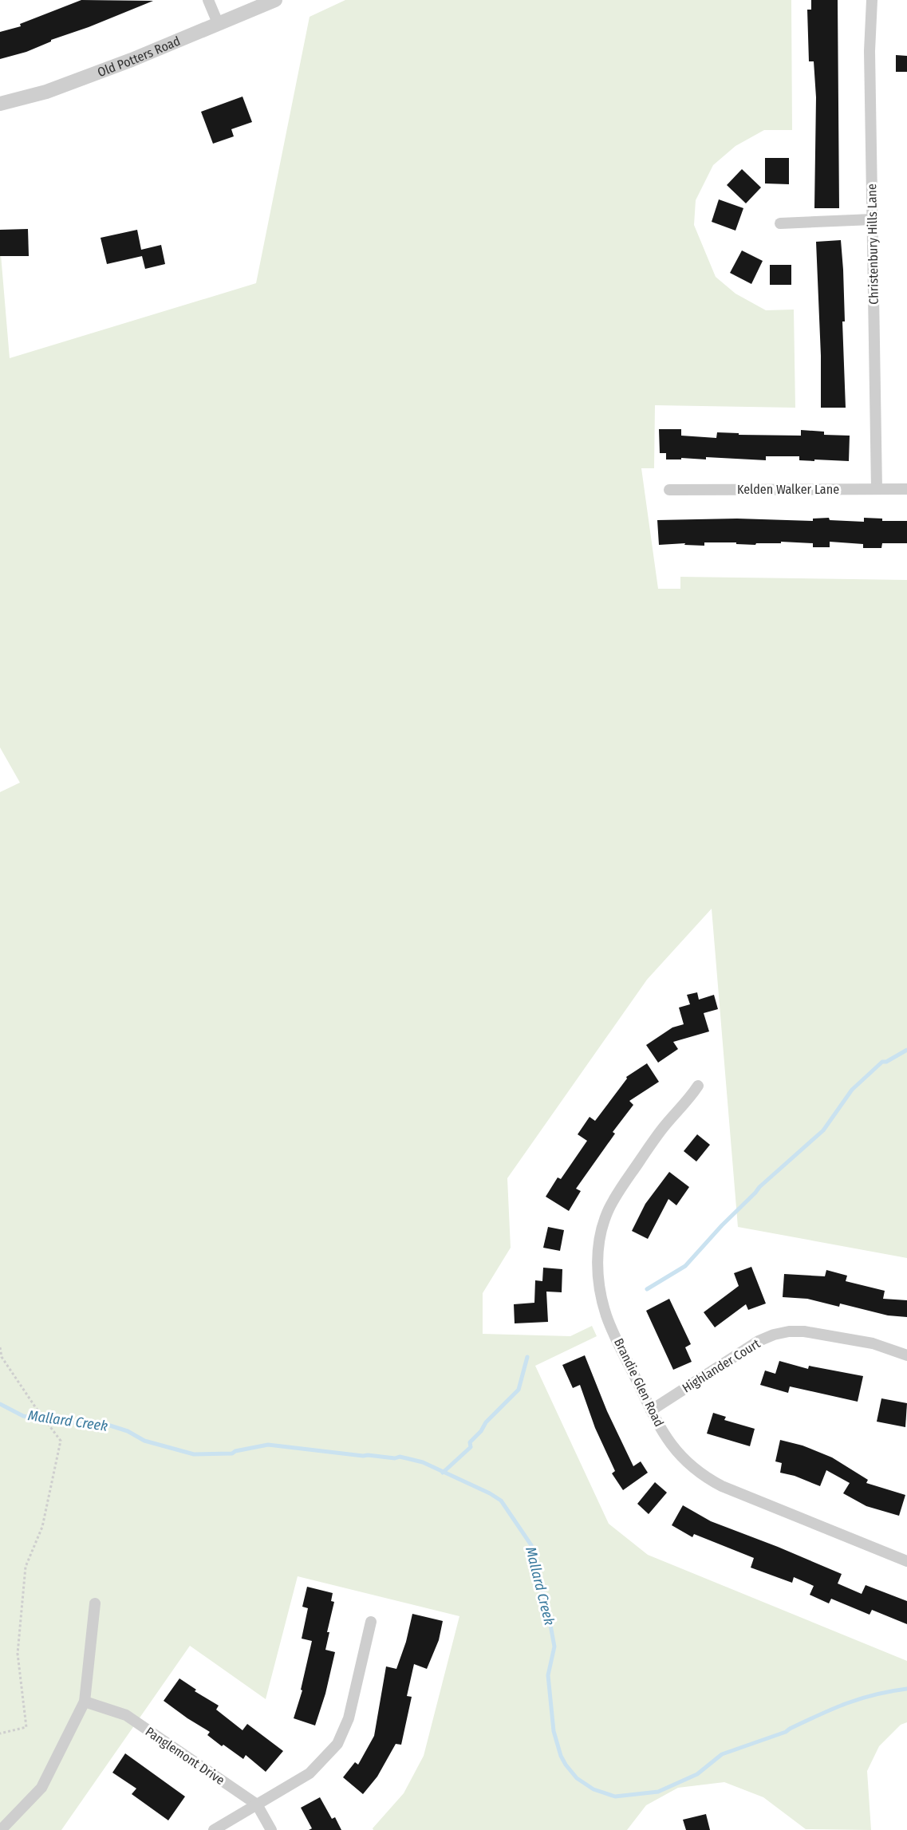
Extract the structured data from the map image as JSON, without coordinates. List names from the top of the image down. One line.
{"streets":{"street":["Old Potters Road","Christenbury Hills Lane","Kelden Walker Lane","Highlander Court","Brandie Glen Road","Panglemont Drive"]},"crossings":[["Christenbury Hills Lane","Kelden Walker Lane"],["Highlander Court","Brandie Glen Road"]],"water":["Mallard Creek"]}
